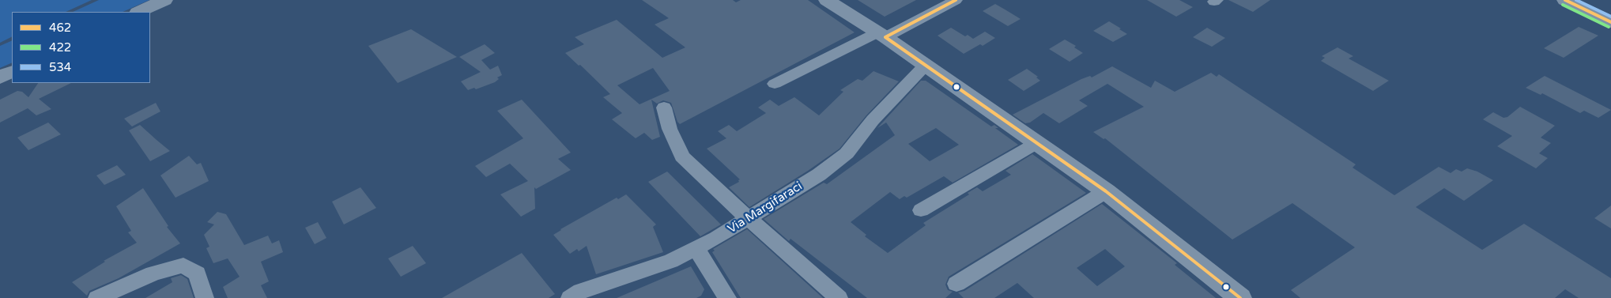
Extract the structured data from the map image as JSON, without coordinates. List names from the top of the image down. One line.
{"streets":{"street":["Via Margifaraci"]},"lines":["transit line 462","transit line 534","transit line 422"],"legend":["462","422","534"]}
